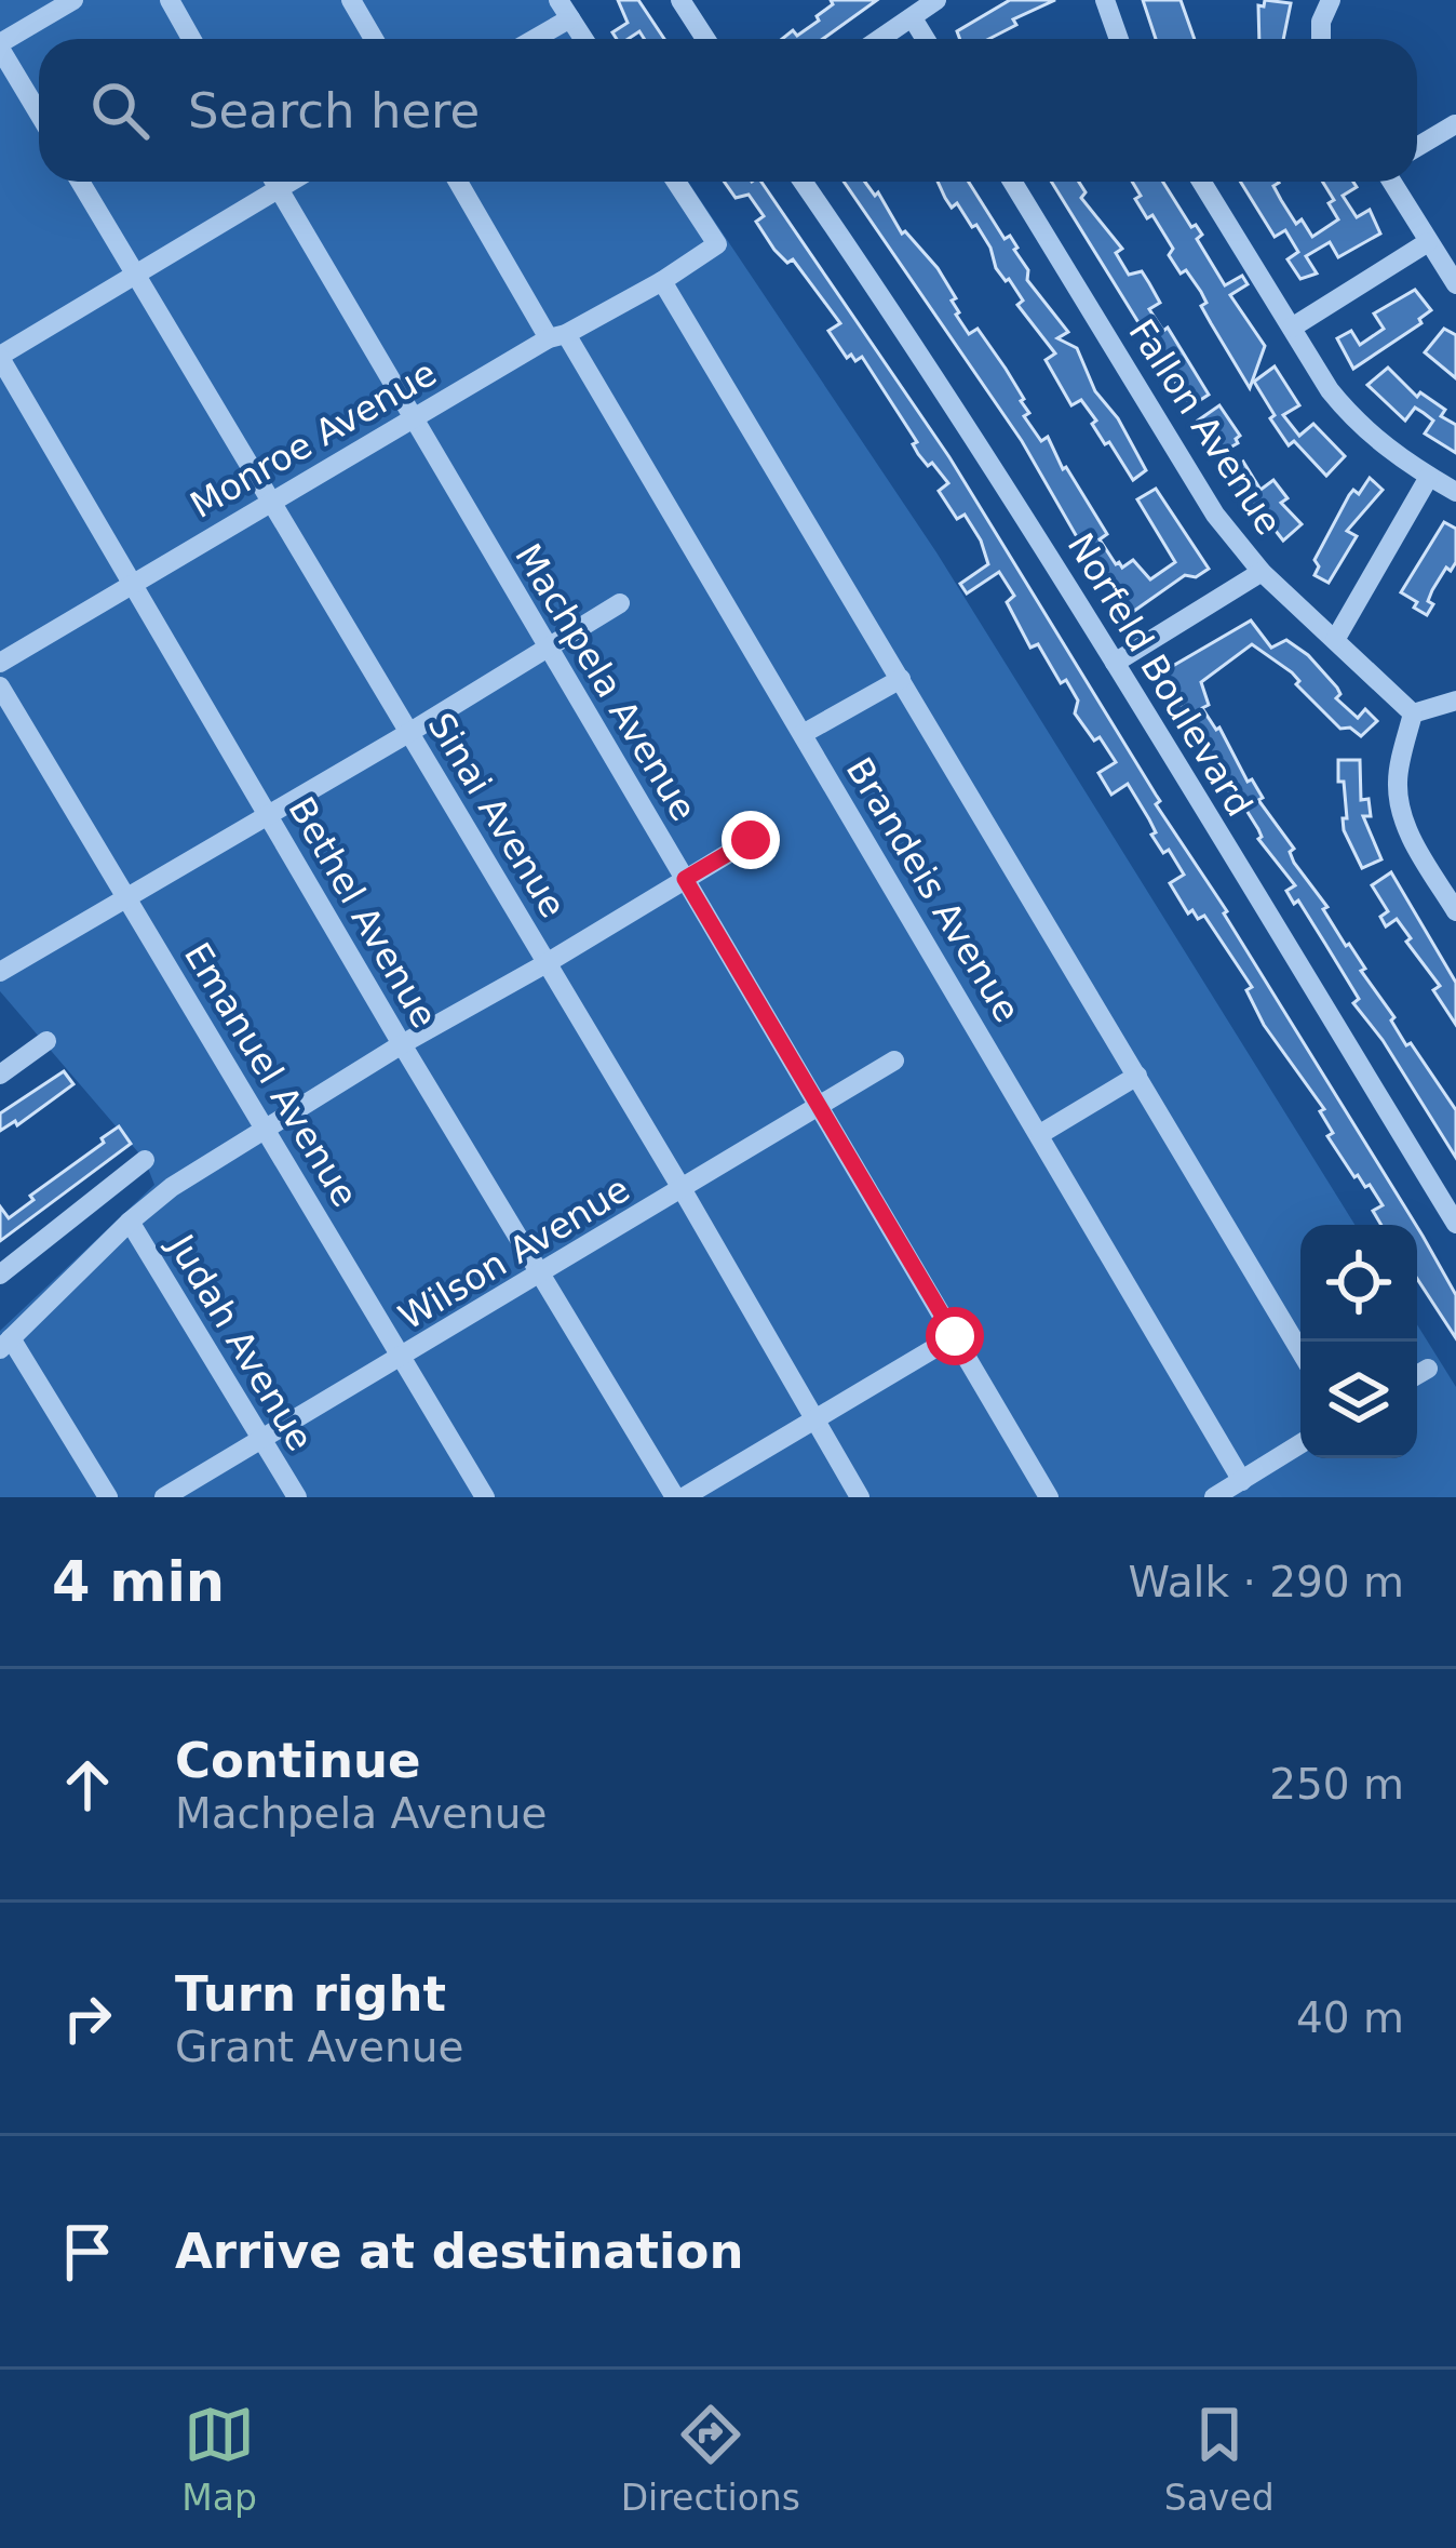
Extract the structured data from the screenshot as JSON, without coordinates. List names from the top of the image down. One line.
{"streets":{"street":["Fallon Avenue","Monroe Avenue","Norfeld Boulevard","Machpela Avenue","Sinai Avenue","Brandeis Avenue","Bethel Avenue","Emanuel Avenue","Wilson Avenue","Judah Avenue"]},"crossings":[["Monroe Avenue","Machpela Avenue"],["Monroe Avenue","Sinai Avenue"],["Monroe Avenue","Brandeis Avenue"],["Monroe Avenue","Bethel Avenue"],["Machpela Avenue","Wilson Avenue"],["Sinai Avenue","Wilson Avenue"],["Bethel Avenue","Wilson Avenue"],["Emanuel Avenue","Wilson Avenue"],["Wilson Avenue","Judah Avenue"]],"page":{"search":"Search here","heading":["4 min","Walk · 290 m"],"list":[["Continue","Machpela Avenue","250 m"],["Turn right","Grant Avenue","40 m"],"Arrive at destination"],"nav":["Map","Directions","Saved"]}}
